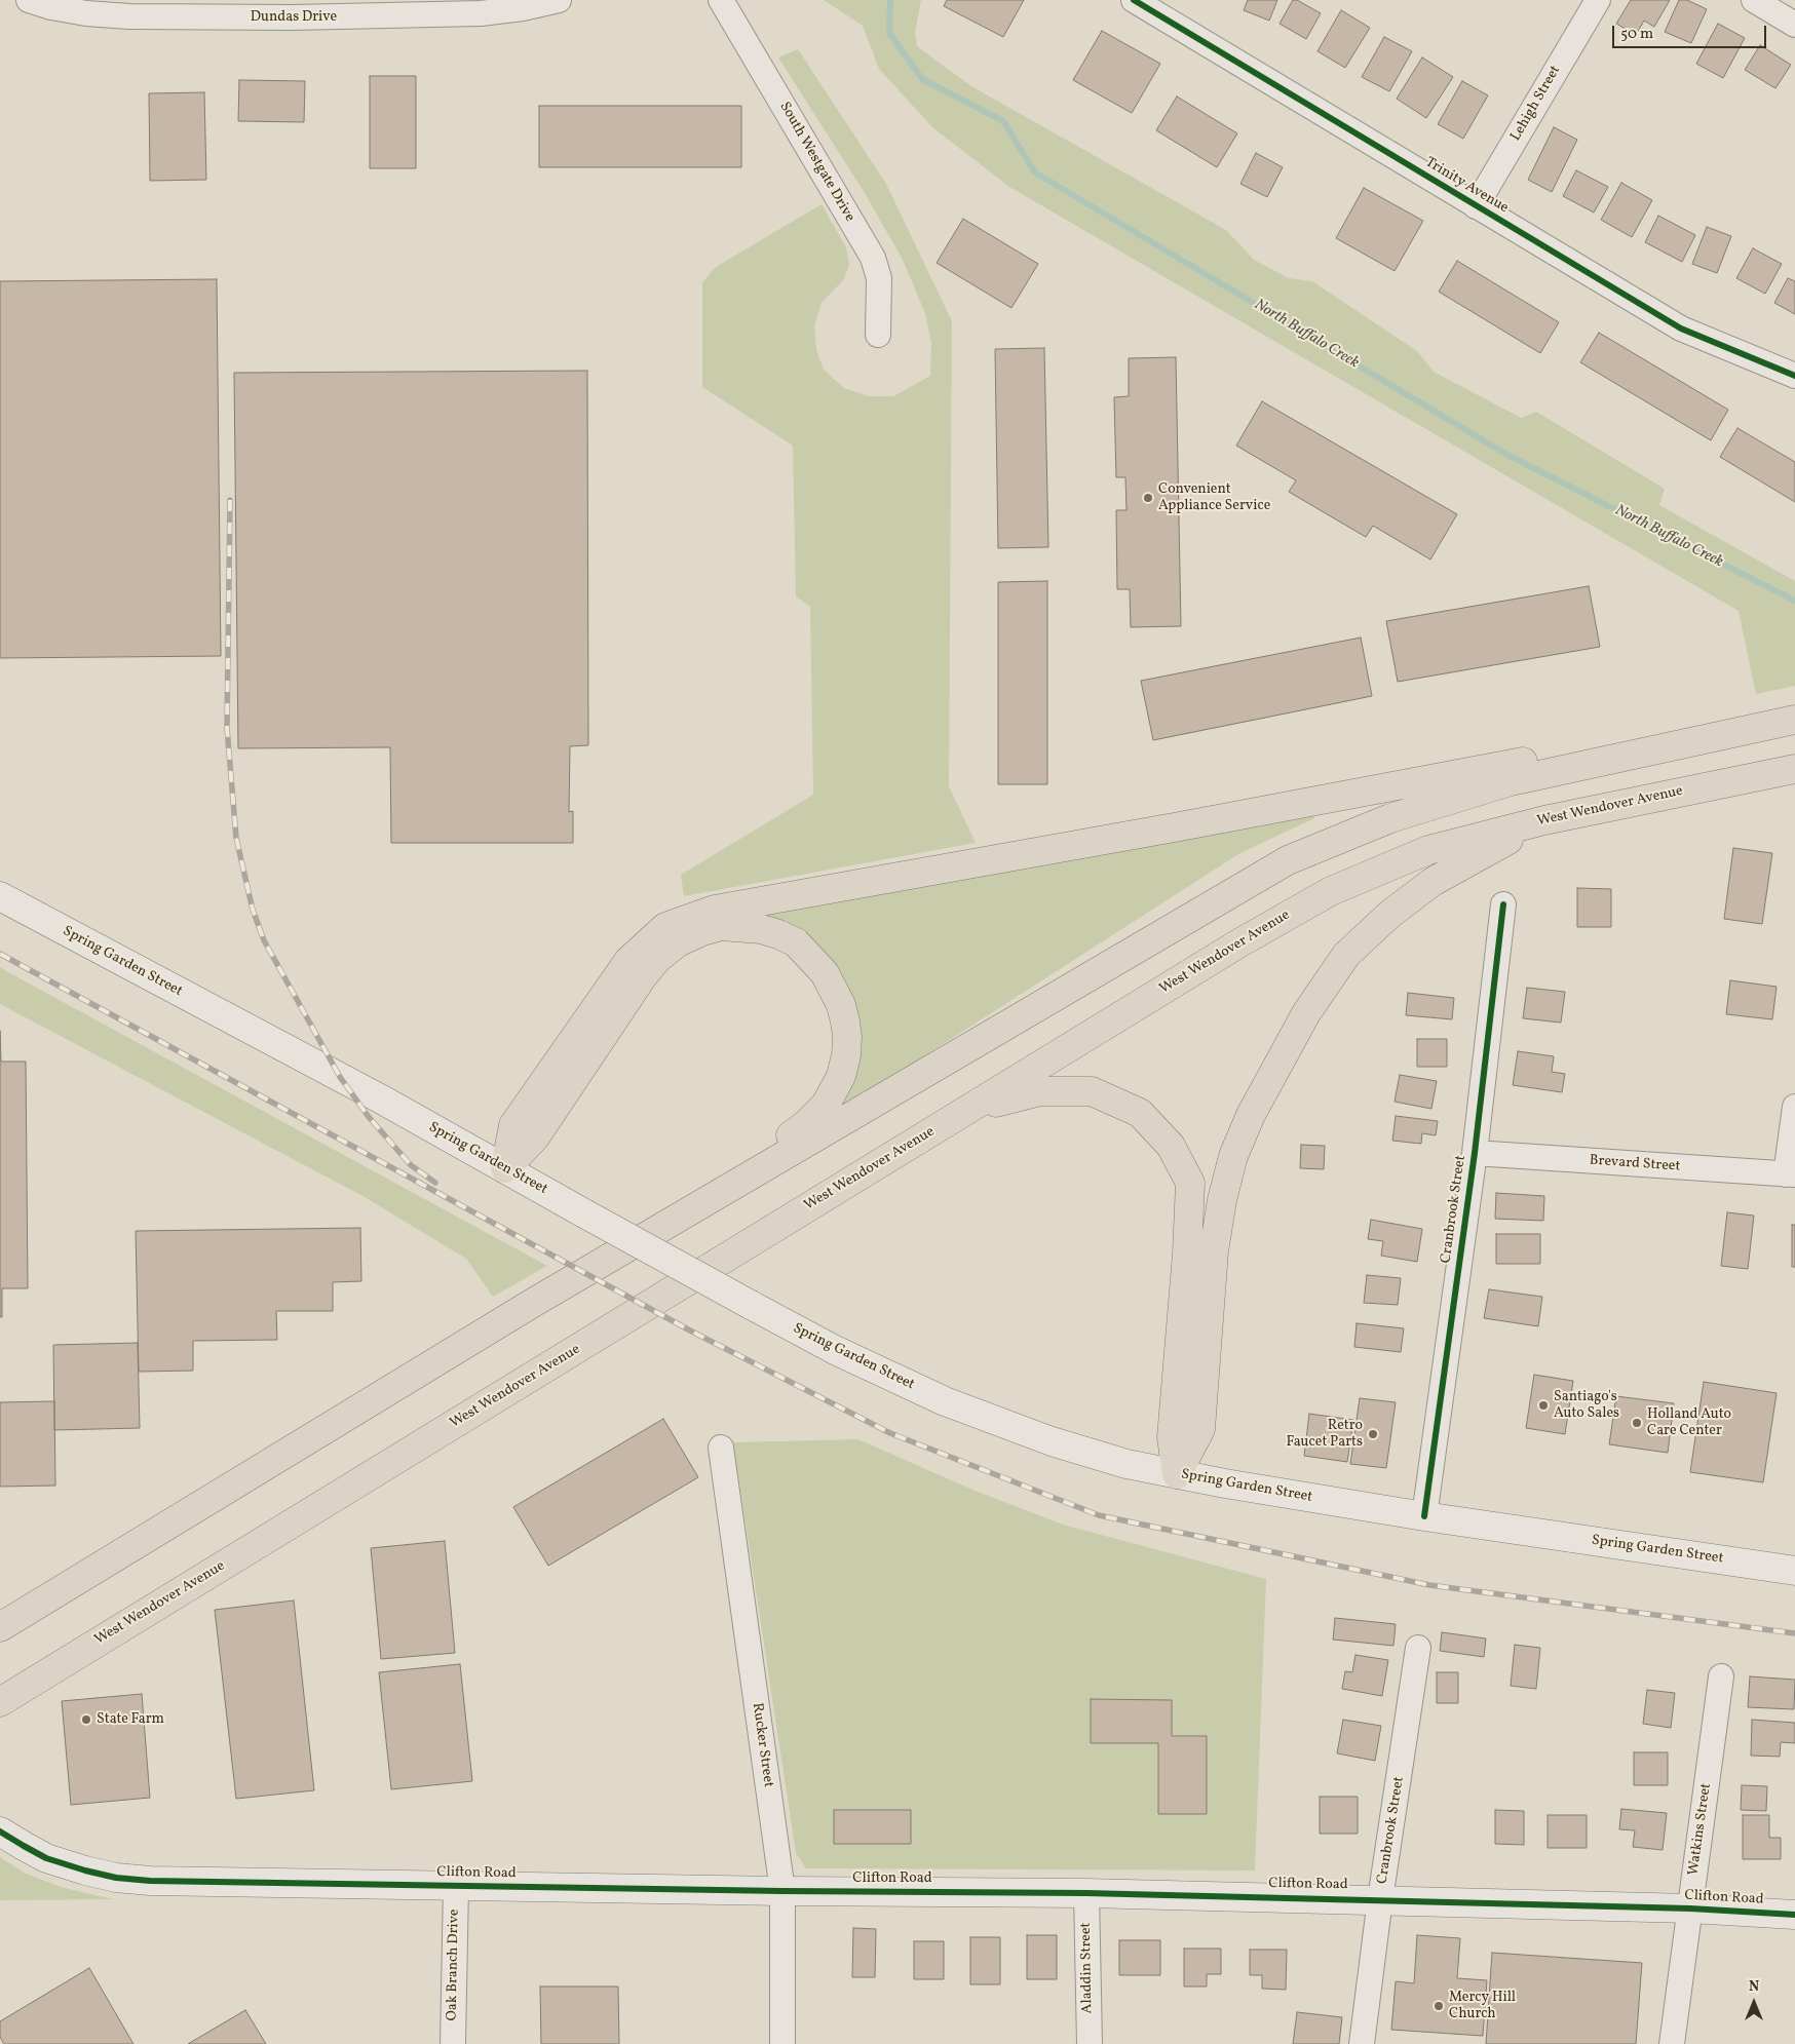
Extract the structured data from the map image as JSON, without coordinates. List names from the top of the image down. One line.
{"streets":{"highway":["West Wendover Avenue"],"main road":["Spring Garden Street","Clifton Road"],"street":["Dundas Drive","Lehigh Street","South Westgate Drive","Trinity Avenue","Brevard Street","Cranbrook Street","Rucker Street","Watkins Street","Oak Branch Drive","Aladdin Street"]},"crossings":[["Lehigh Street","Trinity Avenue"],["Spring Garden Street","Cranbrook Street"],["Brevard Street","Cranbrook Street"],["Cranbrook Street","Clifton Road"],["Rucker Street","Clifton Road"],["Watkins Street","Clifton Road"],["Clifton Road","Oak Branch Drive"],["Clifton Road","Aladdin Street"]],"water":["North Buffalo Creek"],"places":["Convenient Appliance Service","Santiago's Auto Sales","Holland Auto Care Center","Retro Faucet Parts","State Farm","Mercy Hill Church"],"scale_bar":"50 m","north":"top"}
